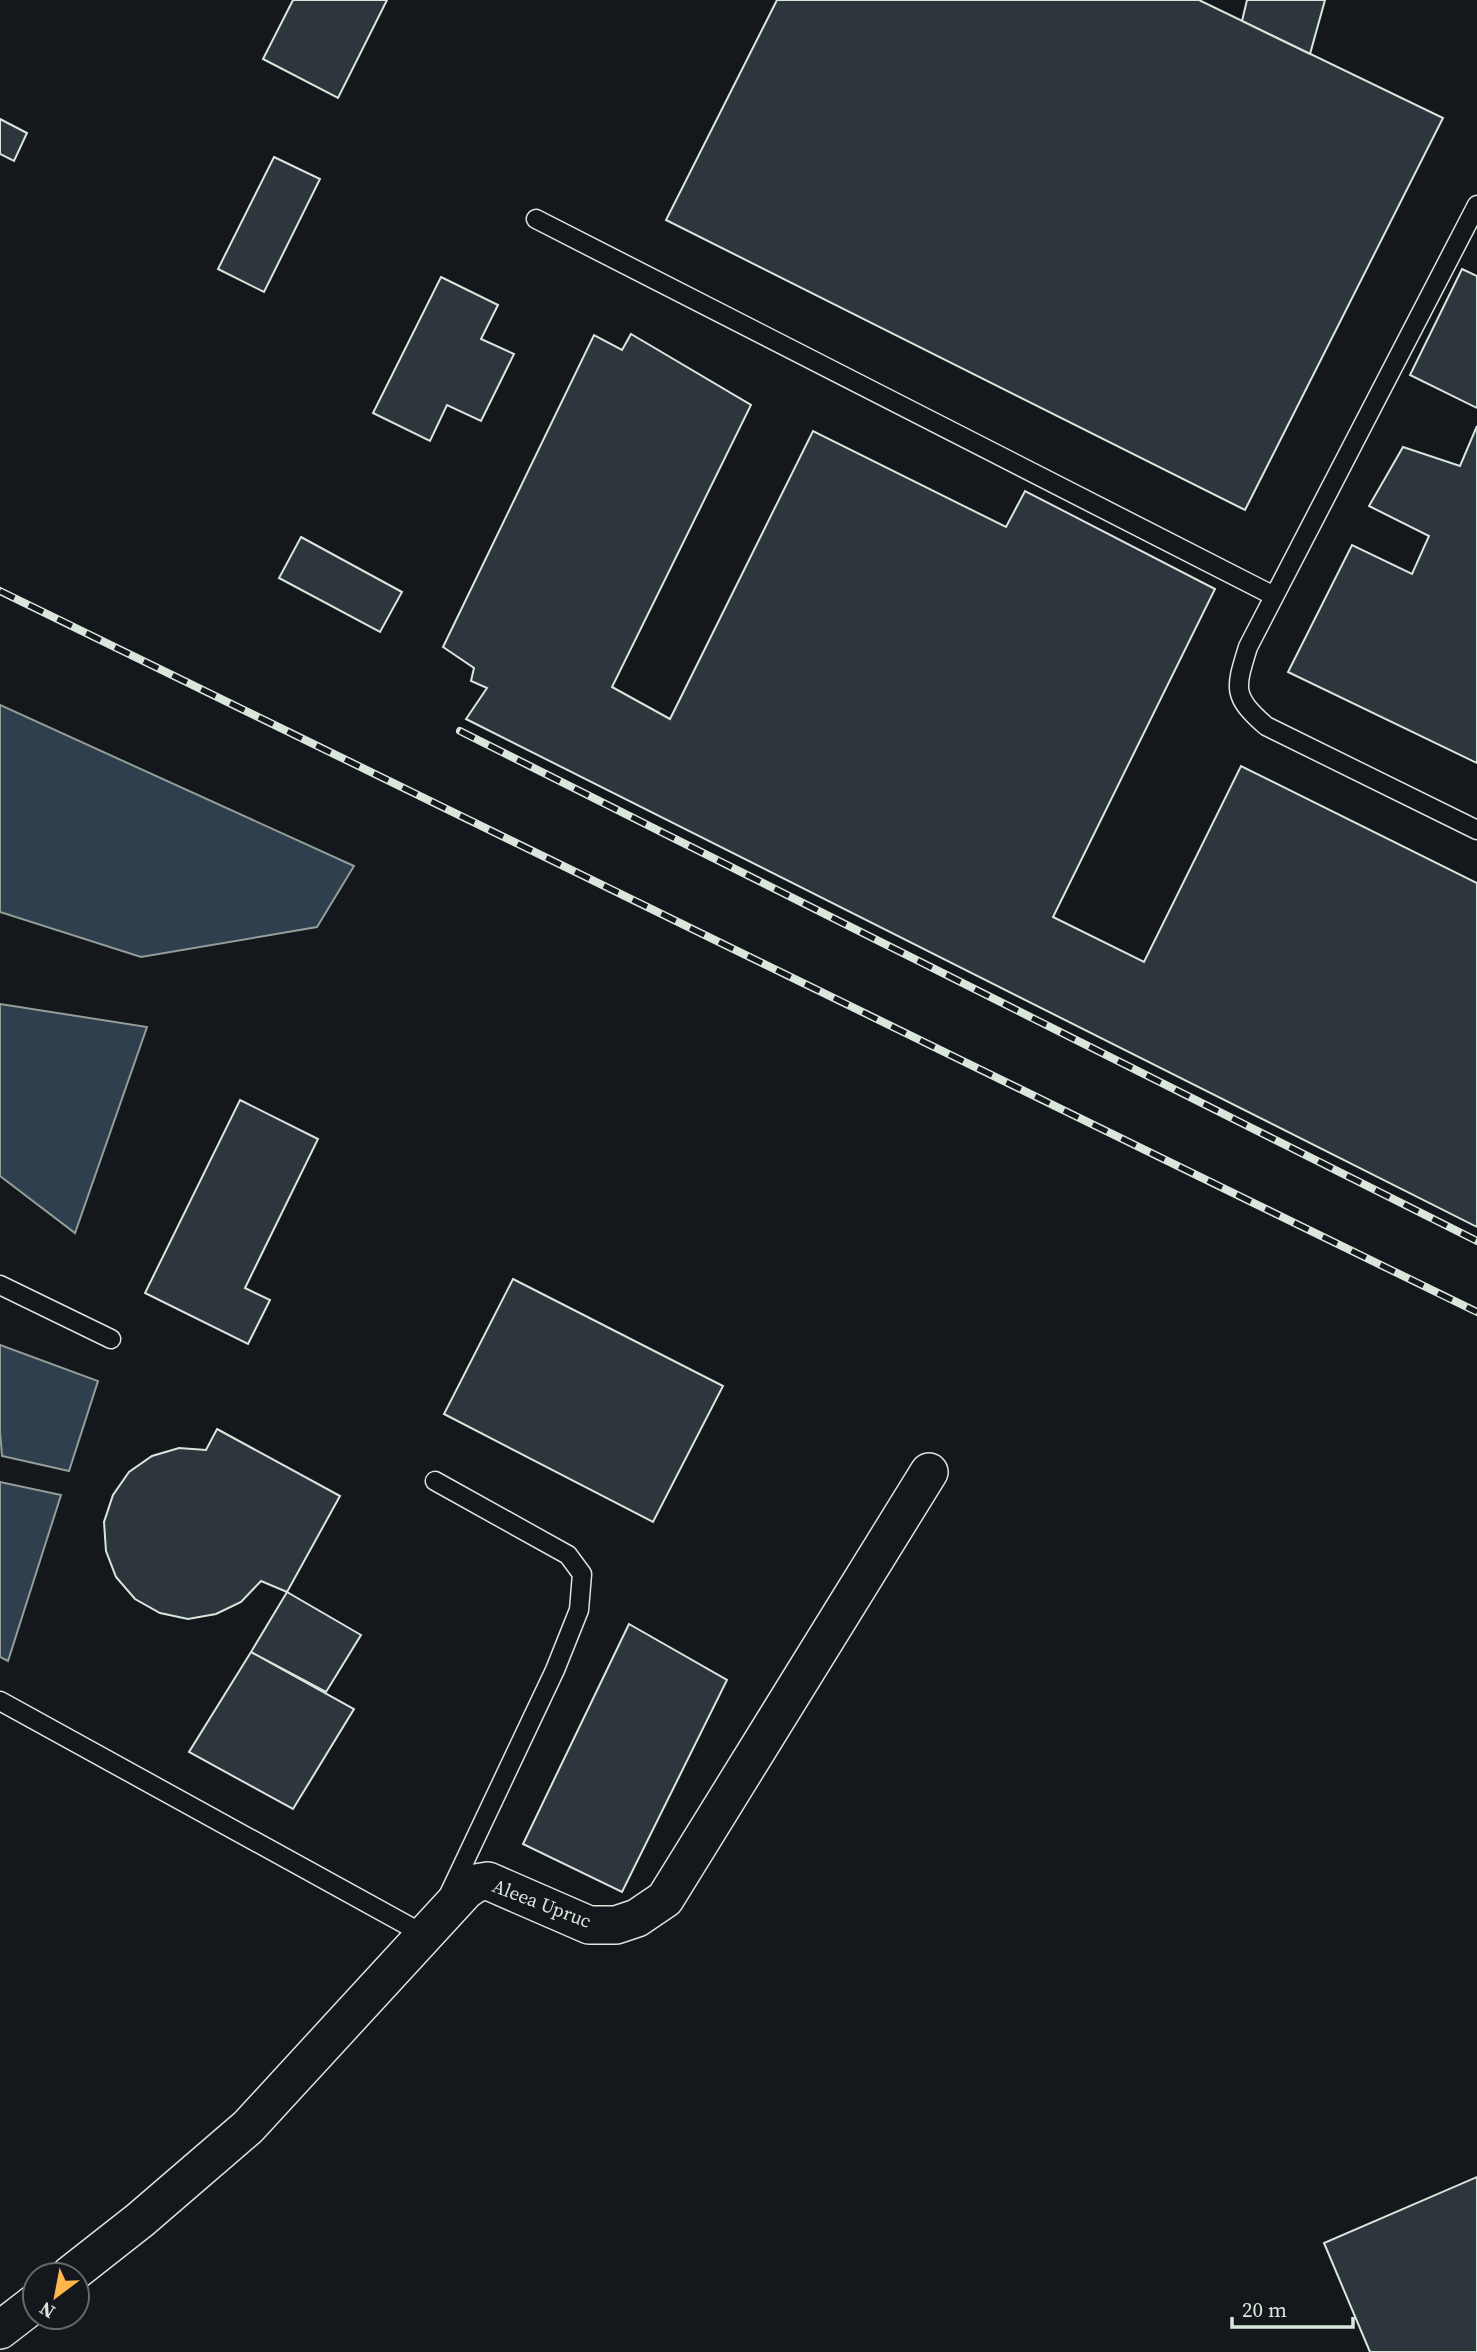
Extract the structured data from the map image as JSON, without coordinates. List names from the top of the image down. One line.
{"streets":{"street":["Aleea Upruc"]},"scale_bar":"20 m","north":"bottom left"}
